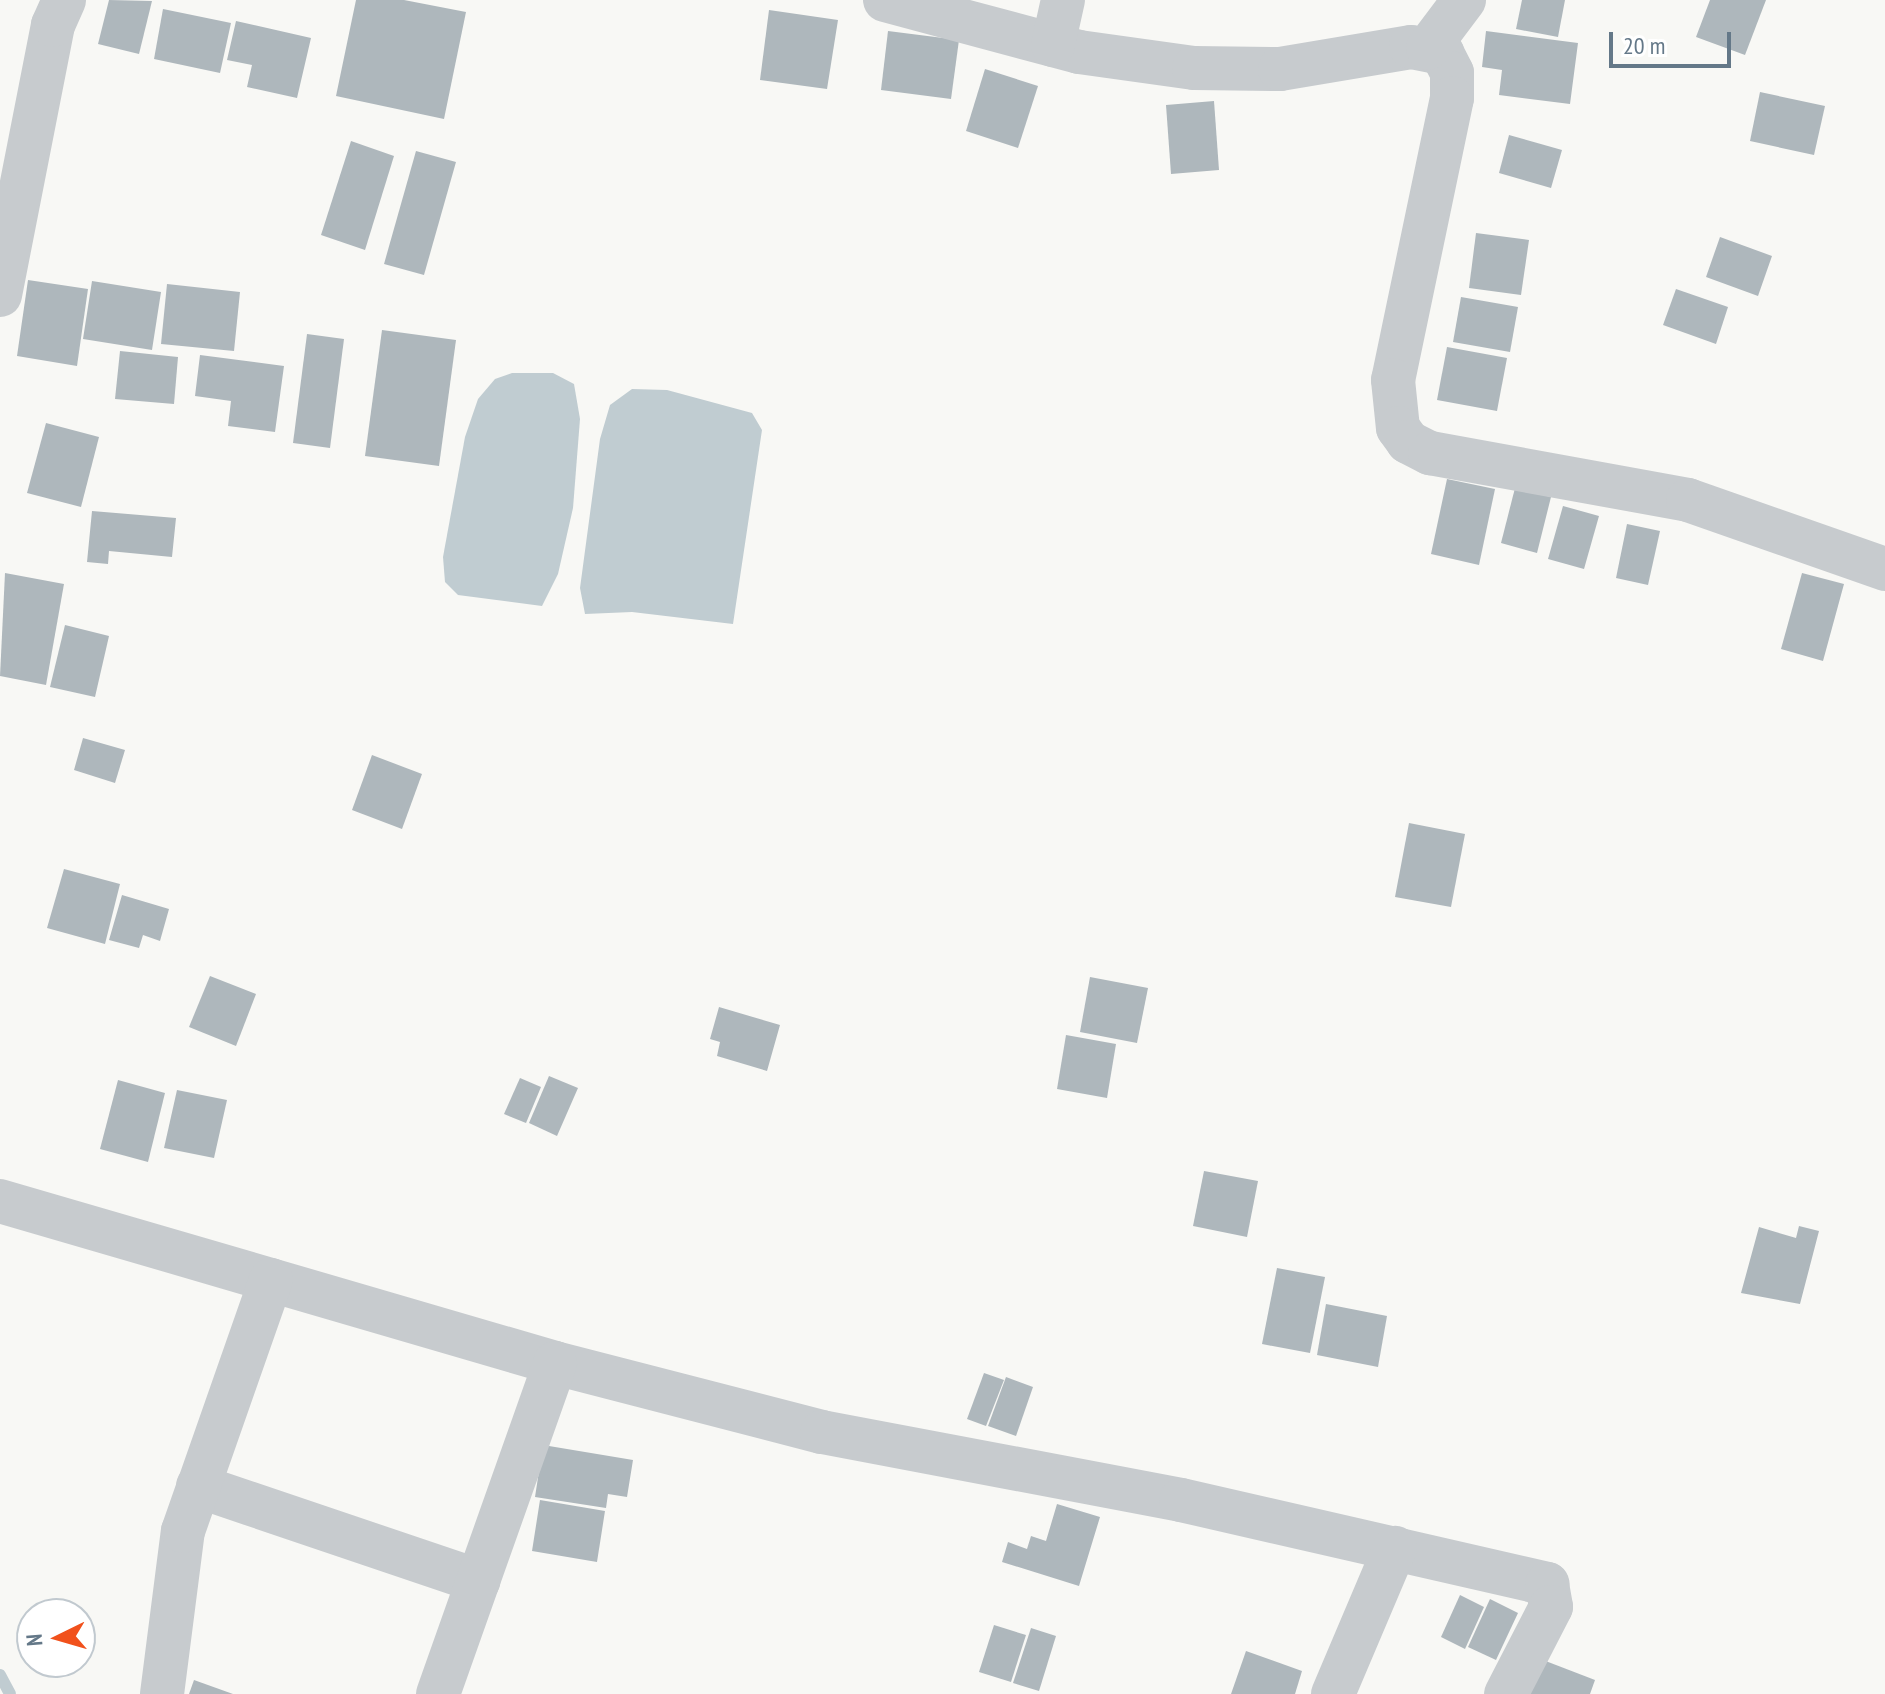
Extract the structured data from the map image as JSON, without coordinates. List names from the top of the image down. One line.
{"scale_bar":"20 m","north":"left"}
